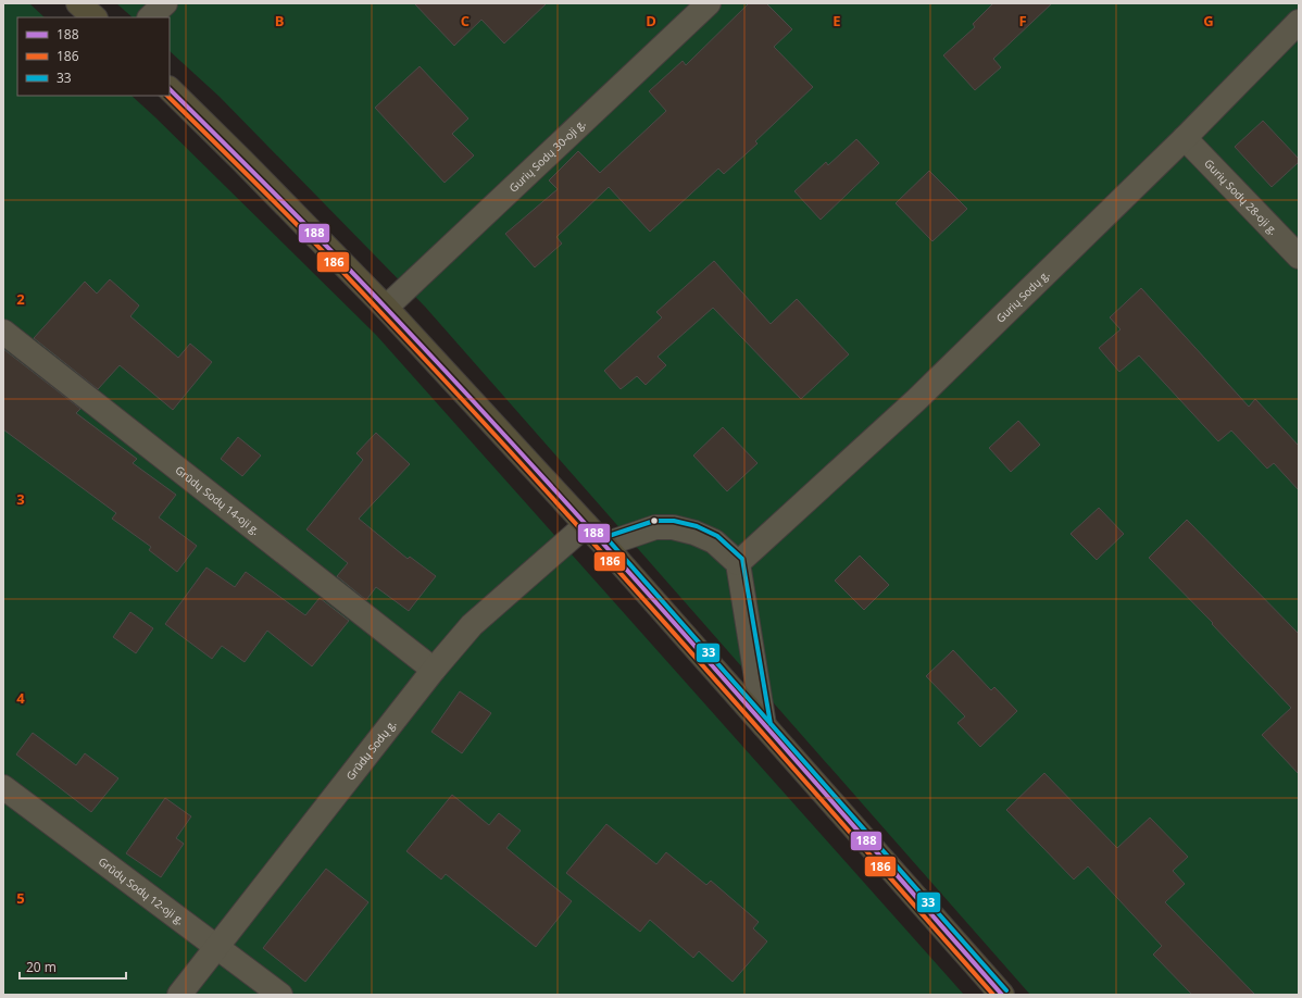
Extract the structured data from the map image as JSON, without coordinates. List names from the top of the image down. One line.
{"streets":{"street":["Gurių Sodų 30-oji g.","Gurių Sodų 28-oji g.","Gurių Sodų g.","Grūdų Sodų 14-oji g.","Grūdų Sodų g.","Grūdų Sodų 12-oji g."]},"crossings":[["Gurių Sodų 28-oji g.","Gurių Sodų g."],["Grūdų Sodų 14-oji g.","Grūdų Sodų g."],["Grūdų Sodų g.","Grūdų Sodų 12-oji g."]],"lines":["transit line 188","transit line 186","transit line 33"],"legend":["188","186","33"],"scale_bar":"20 m","grid":{"columns":["B","C","D","E","F","G"],"rows":["2","3","4","5"]}}
